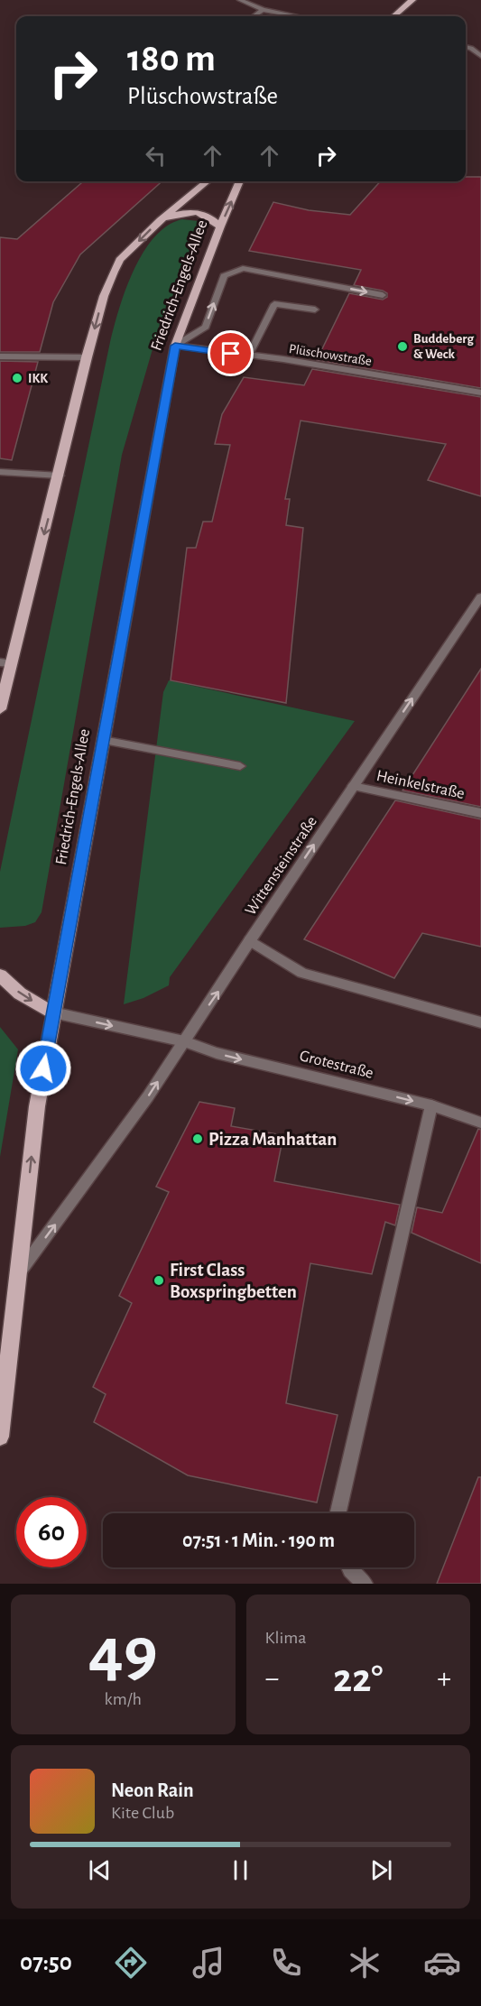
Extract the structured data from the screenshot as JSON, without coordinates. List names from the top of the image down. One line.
{"streets":{"main road":["Friedrich-Engels-Allee"],"street":["Plüschowstraße","Heinkelstraße","Wittensteinstraße","Grotestraße"]},"crossings":[["Friedrich-Engels-Allee","Plüschowstraße"],["Friedrich-Engels-Allee","Wittensteinstraße"],["Heinkelstraße","Wittensteinstraße"],["Wittensteinstraße","Grotestraße"]],"one_way":["Wittensteinstraße"],"places":["Buddeberg & Weck","IKK","Pizza Manhattan","First Class Boxspringbetten"],"page":{"turn":["180 m","Plüschowstraße"],"limit":"60","trip":"07:51 · 1 Min. · 190 m","tile":[["49","km/h"],"Klima"],"heat":["−","22°","+"],"song":["Neon Rain","Kite Club"],"tabs":"07:50"}}
